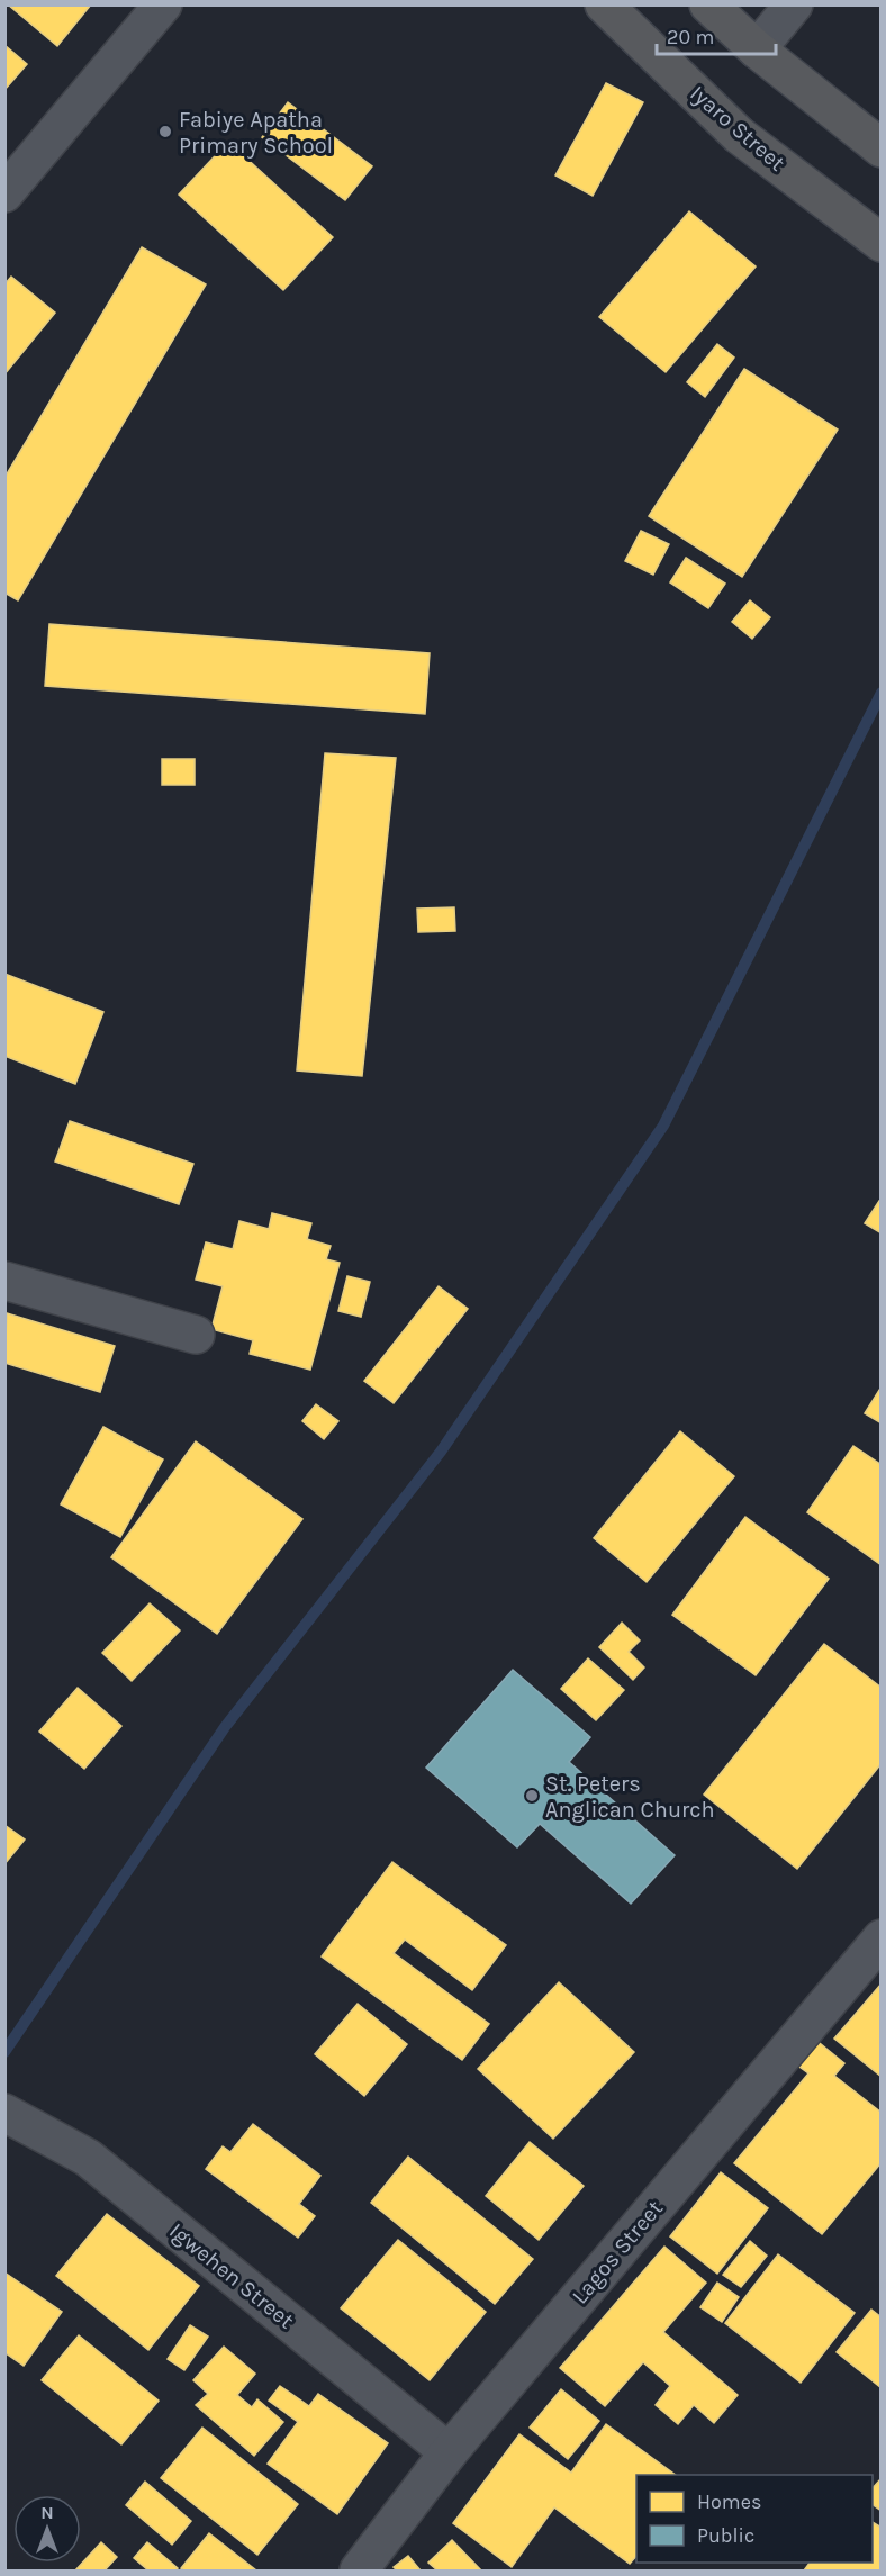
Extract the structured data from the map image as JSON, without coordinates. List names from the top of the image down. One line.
{"streets":{"highway":["Iyaro Street"],"street":["Lagos Street","Igwehen Street"]},"crossings":[["Lagos Street","Igwehen Street"]],"places":["Fabiye Apatha Primary School","St. Peters Anglican Church"],"legend":["Homes","Public"],"scale_bar":"20 m","north":"top"}
